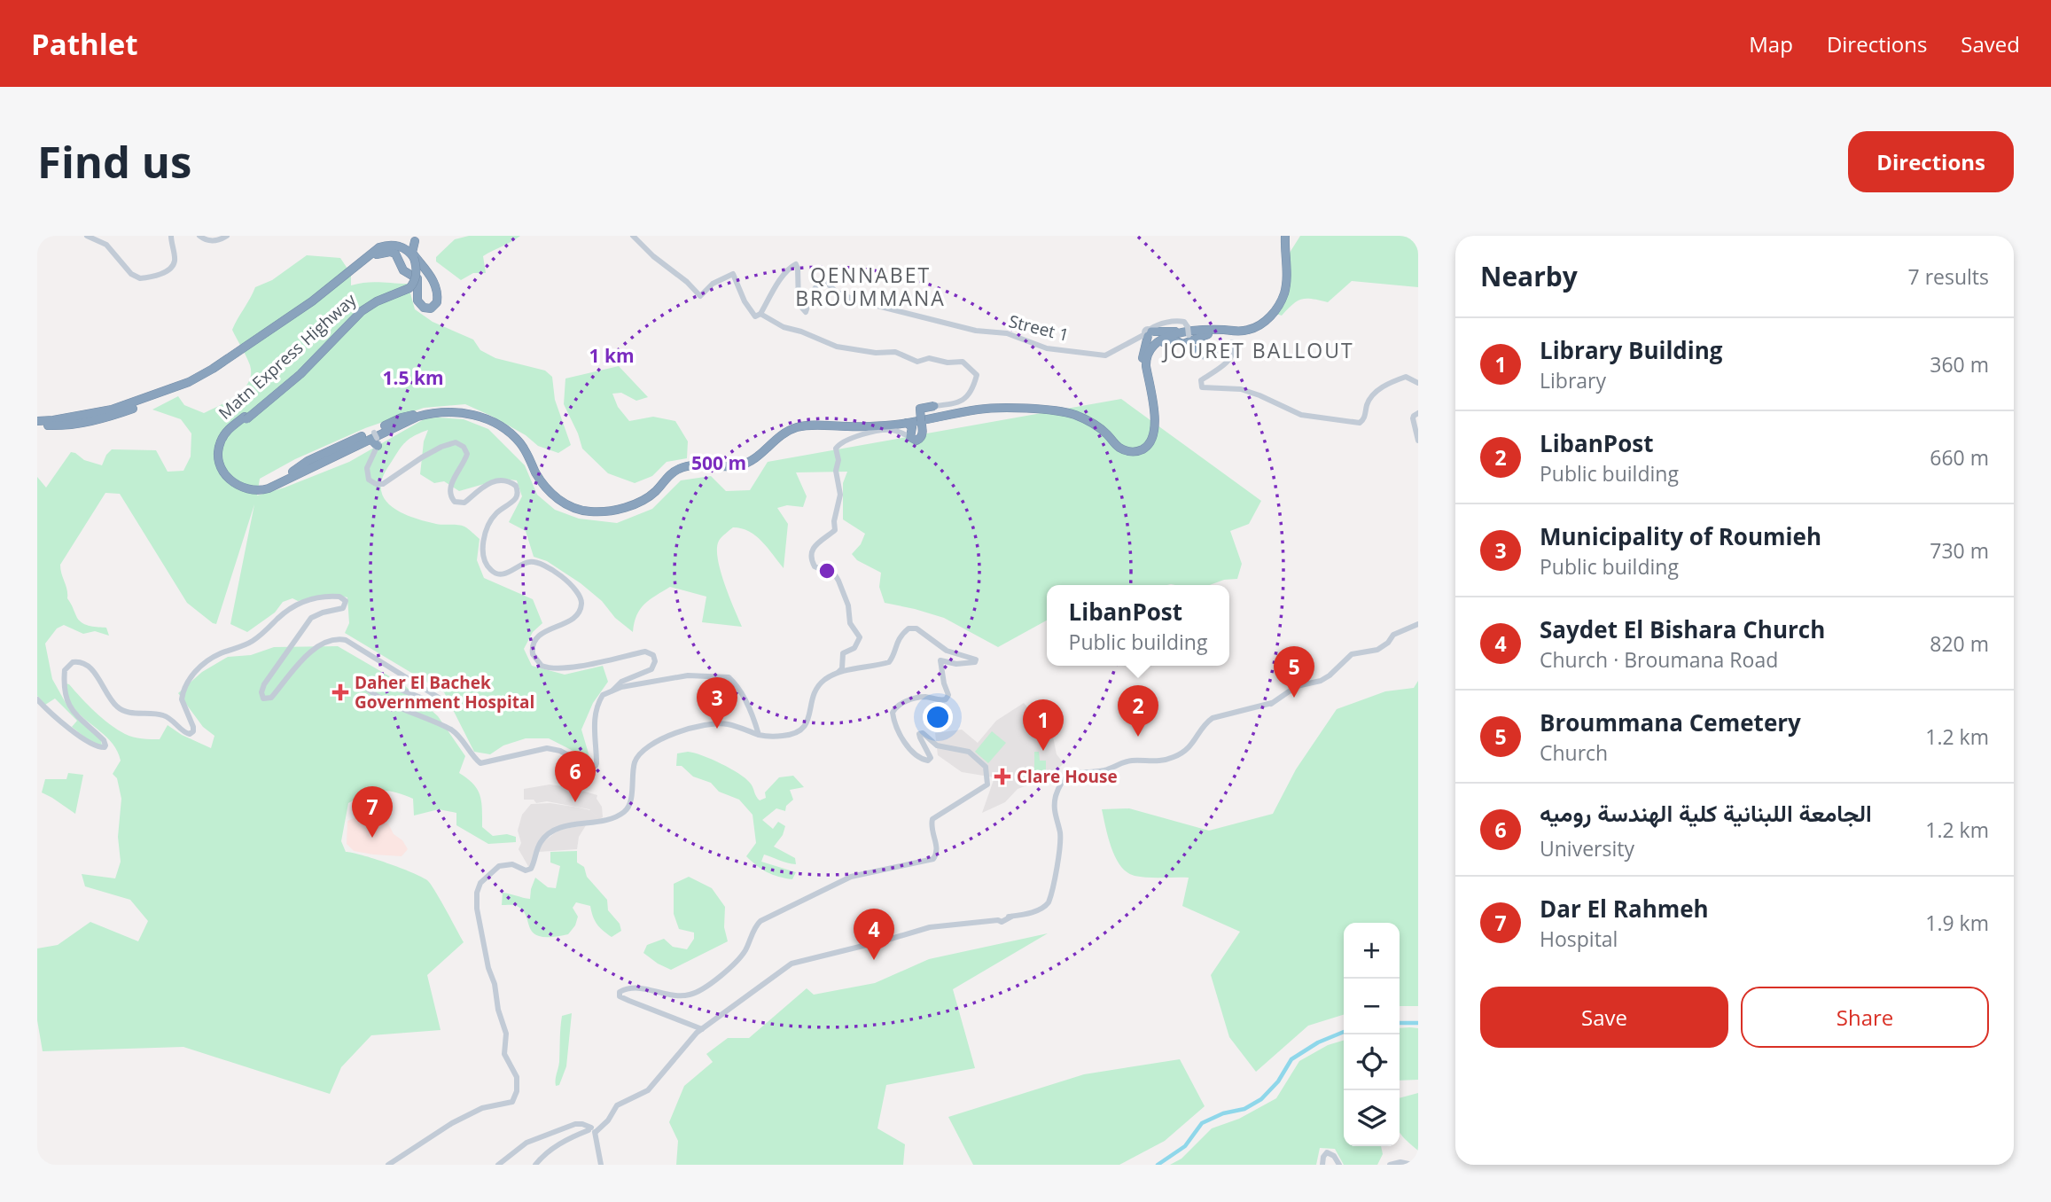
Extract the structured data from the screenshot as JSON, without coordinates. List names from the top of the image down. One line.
{"streets":{"highway":["Matn Express Highway"],"street":["Street 1"]},"districts":["QENNABET BROUMMANA","JOURET BALLOUT"],"places":{"health":["Daher El Bachek Government Hospital","Clare House"]},"page":{"header":"Pathlet","nav":["Map","Directions","Saved"],"buttons":["Directions",["Save","Share"]],"title":"Find us","heading":["Nearby","7 results"],"list":[{"mark":"1","name":"Library Building","note":"Library","value":"360 m"},{"mark":"2","name":"LibanPost","note":"Public building","value":"660 m"},{"mark":"3","name":"Municipality of Roumieh","note":"Public building","value":"730 m"},{"mark":"4","name":"Saydet El Bishara Church","note":"Church · Broumana Road","value":"820 m"},{"mark":"5","name":"Broummana Cemetery","note":"Church","value":"1.2 km"},{"mark":"6","name":"الجامعة اللبنانية كلية الهندسة روميه","note":"University","value":"1.2 km"},{"mark":"7","name":"Dar El Rahmeh","note":"Hospital","value":"1.9 km"}],"popup":["LibanPost","Public building"],"pins":["5","3","2","1","6","7","4"],"map_buttons":["+","−"]},"rings":["1 km","1.5 km","500 m"]}
